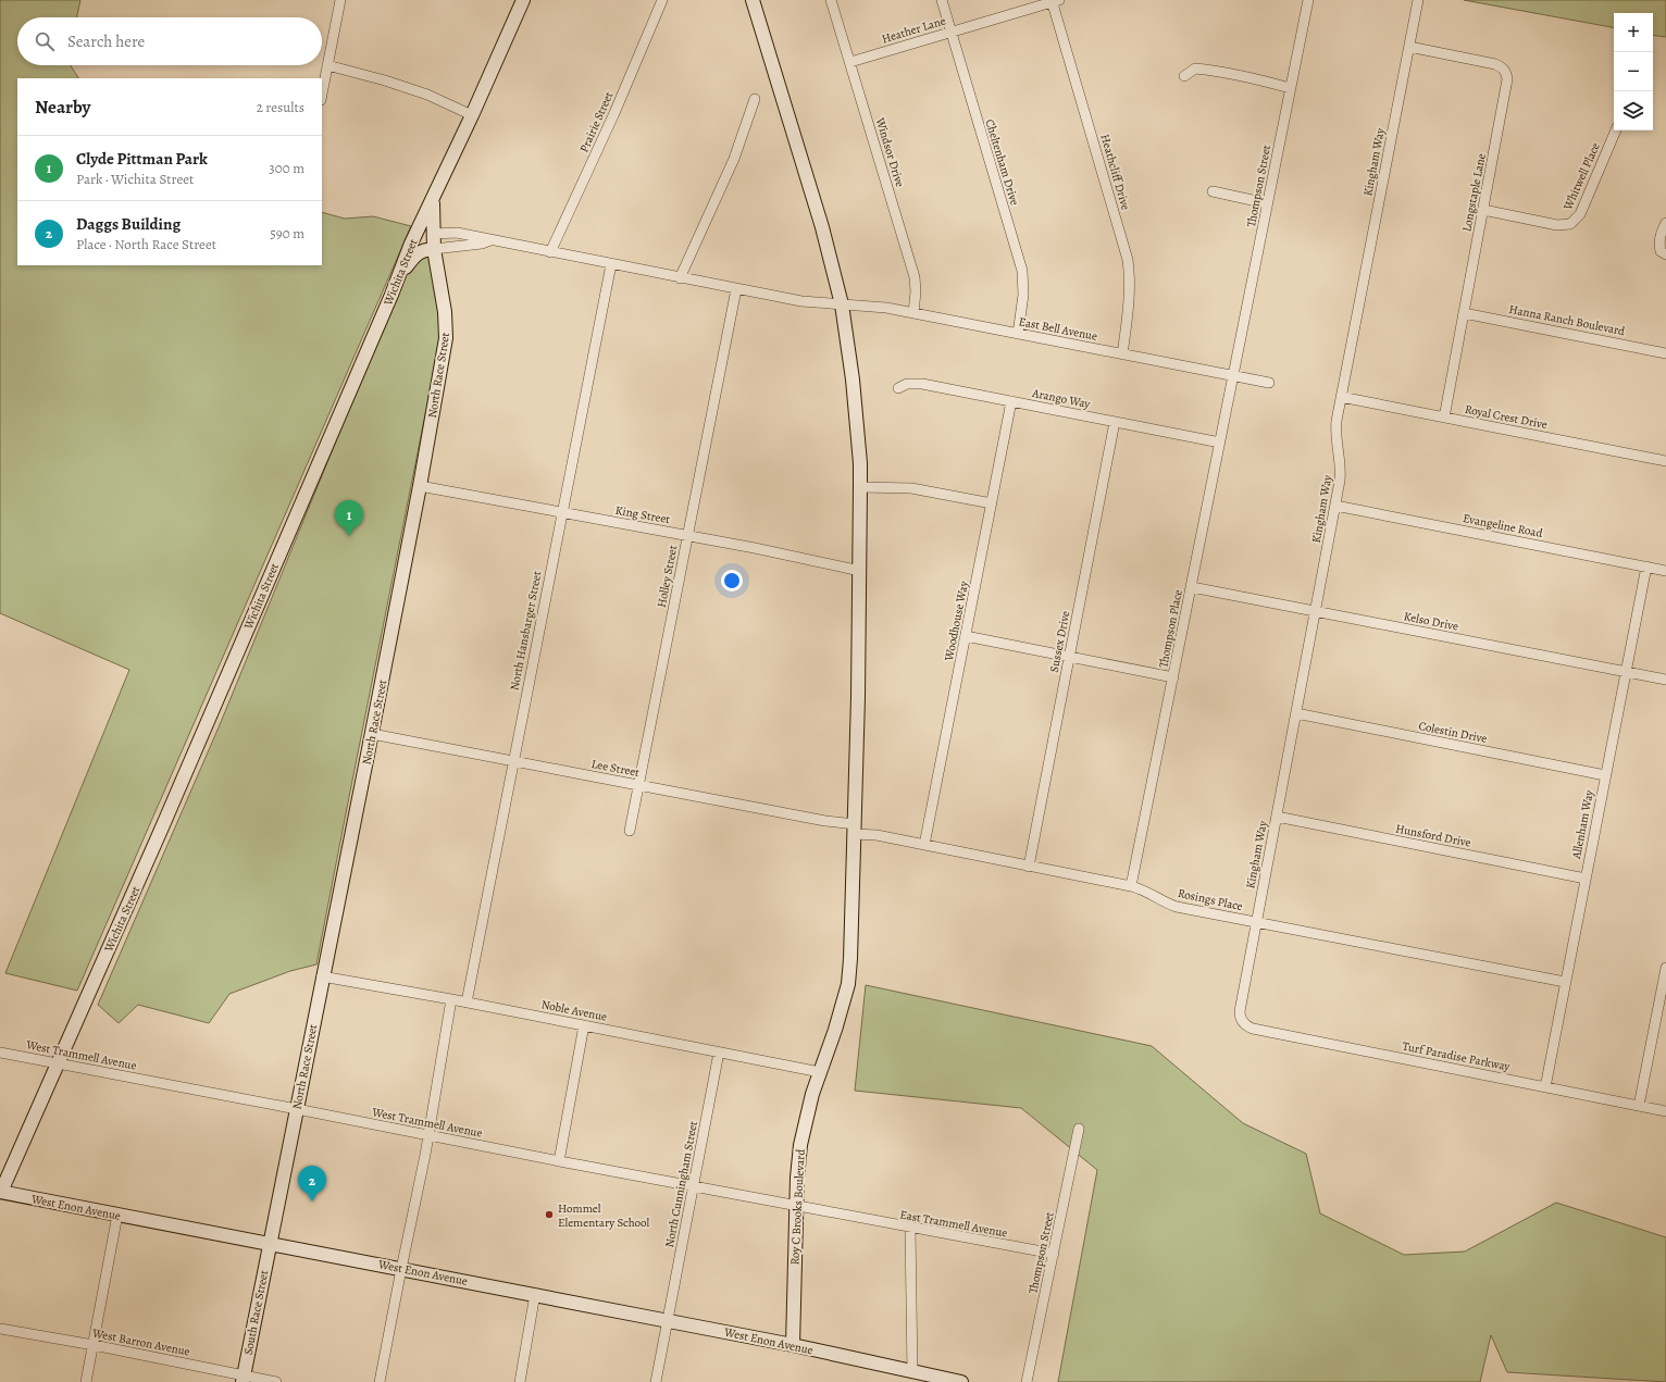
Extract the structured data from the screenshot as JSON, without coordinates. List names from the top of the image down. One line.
{"streets":{"street":["Heather Lane","Prairie Street","Windsor Drive","Cheltenham Drive","Kingham Way","Heathcliff Drive","Whitwell Place","Thompson Street","Longstaple Lane","Wichita Street","Hanna Ranch Boulevard","East Bell Avenue","North Race Street","Arango Way","Royal Crest Drive","King Street","Evangeline Road","Holley Street","Woodhouse Way","Kelso Drive","Thompson Place","North Hansbarger Street","Sussex Drive","Colestin Drive","Lee Street","Allenham Way","Hunsford Drive","Rosings Place","Noble Avenue","West Trammell Avenue","Turf Paradise Parkway","North Cunningham Street","West Enon Avenue","Roy C Brooks Boulevard","East Trammell Avenue","South Race Street","West Barron Avenue"]},"crossings":[["Heather Lane","Windsor Drive"],["Heather Lane","Cheltenham Drive"],["Heather Lane","Heathcliff Drive"],["Prairie Street","East Bell Avenue"],["Windsor Drive","East Bell Avenue"],["Cheltenham Drive","East Bell Avenue"],["Kingham Way","Longstaple Lane"],["Kingham Way","Royal Crest Drive"],["Kingham Way","Evangeline Road"],["Kingham Way","Kelso Drive"],["Kingham Way","Colestin Drive"],["Kingham Way","Hunsford Drive"],["Kingham Way","Rosings Place"],["Kingham Way","Turf Paradise Parkway"],["Heathcliff Drive","East Bell Avenue"],["Whitwell Place","Longstaple Lane"],["Thompson Street","East Bell Avenue"],["Thompson Street","Thompson Place"],["Thompson Street","East Trammell Avenue"],["Longstaple Lane","Hanna Ranch Boulevard"],["Longstaple Lane","Royal Crest Drive"],["Wichita Street","North Race Street"],["Wichita Street","West Trammell Avenue"],["Wichita Street","West Enon Avenue"],["East Bell Avenue","North Race Street"],["East Bell Avenue","Holley Street"],["East Bell Avenue","Thompson Place"],["East Bell Avenue","North Hansbarger Street"],["East Bell Avenue","Roy C Brooks Boulevard"],["North Race Street","King Street"],["North Race Street","Lee Street"],["North Race Street","Noble Avenue"],["North Race Street","West Trammell Avenue"],["North Race Street","West Enon Avenue"],["North Race Street","South Race Street"],["Arango Way","Woodhouse Way"],["Arango Way","Thompson Place"],["Arango Way","Sussex Drive"],["King Street","Holley Street"],["King Street","North Hansbarger Street"],["King Street","Roy C Brooks Boulevard"],["Evangeline Road","Allenham Way"],["Holley Street","Lee Street"],["Woodhouse Way","Rosings Place"],["Kelso Drive","Thompson Place"],["Kelso Drive","Allenham Way"],["Thompson Place","Rosings Place"],["North Hansbarger Street","Lee Street"],["North Hansbarger Street","Noble Avenue"],["Sussex Drive","Rosings Place"],["Colestin Drive","Allenham Way"],["Lee Street","Rosings Place"],["Lee Street","Roy C Brooks Boulevard"],["Allenham Way","Hunsford Drive"],["Allenham Way","Rosings Place"],["Allenham Way","Turf Paradise Parkway"],["Rosings Place","Roy C Brooks Boulevard"],["Noble Avenue","North Cunningham Street"],["Noble Avenue","Roy C Brooks Boulevard"],["West Trammell Avenue","North Cunningham Street"],["West Trammell Avenue","Roy C Brooks Boulevard"],["West Trammell Avenue","East Trammell Avenue"],["North Cunningham Street","West Enon Avenue"],["West Enon Avenue","Roy C Brooks Boulevard"],["West Enon Avenue","South Race Street"],["South Race Street","West Barron Avenue"]],"places":["Hommel Elementary School"],"page":{"map_buttons":["+","−"],"search":"Search here","heading":["Nearby","2 results"],"list":[{"mark":"1","name":"Clyde Pittman Park","note":"Park · Wichita Street","value":"300 m"},{"mark":"2","name":"Daggs Building","note":"Place · North Race Street","value":"590 m"}],"pins":["1","2"]}}
